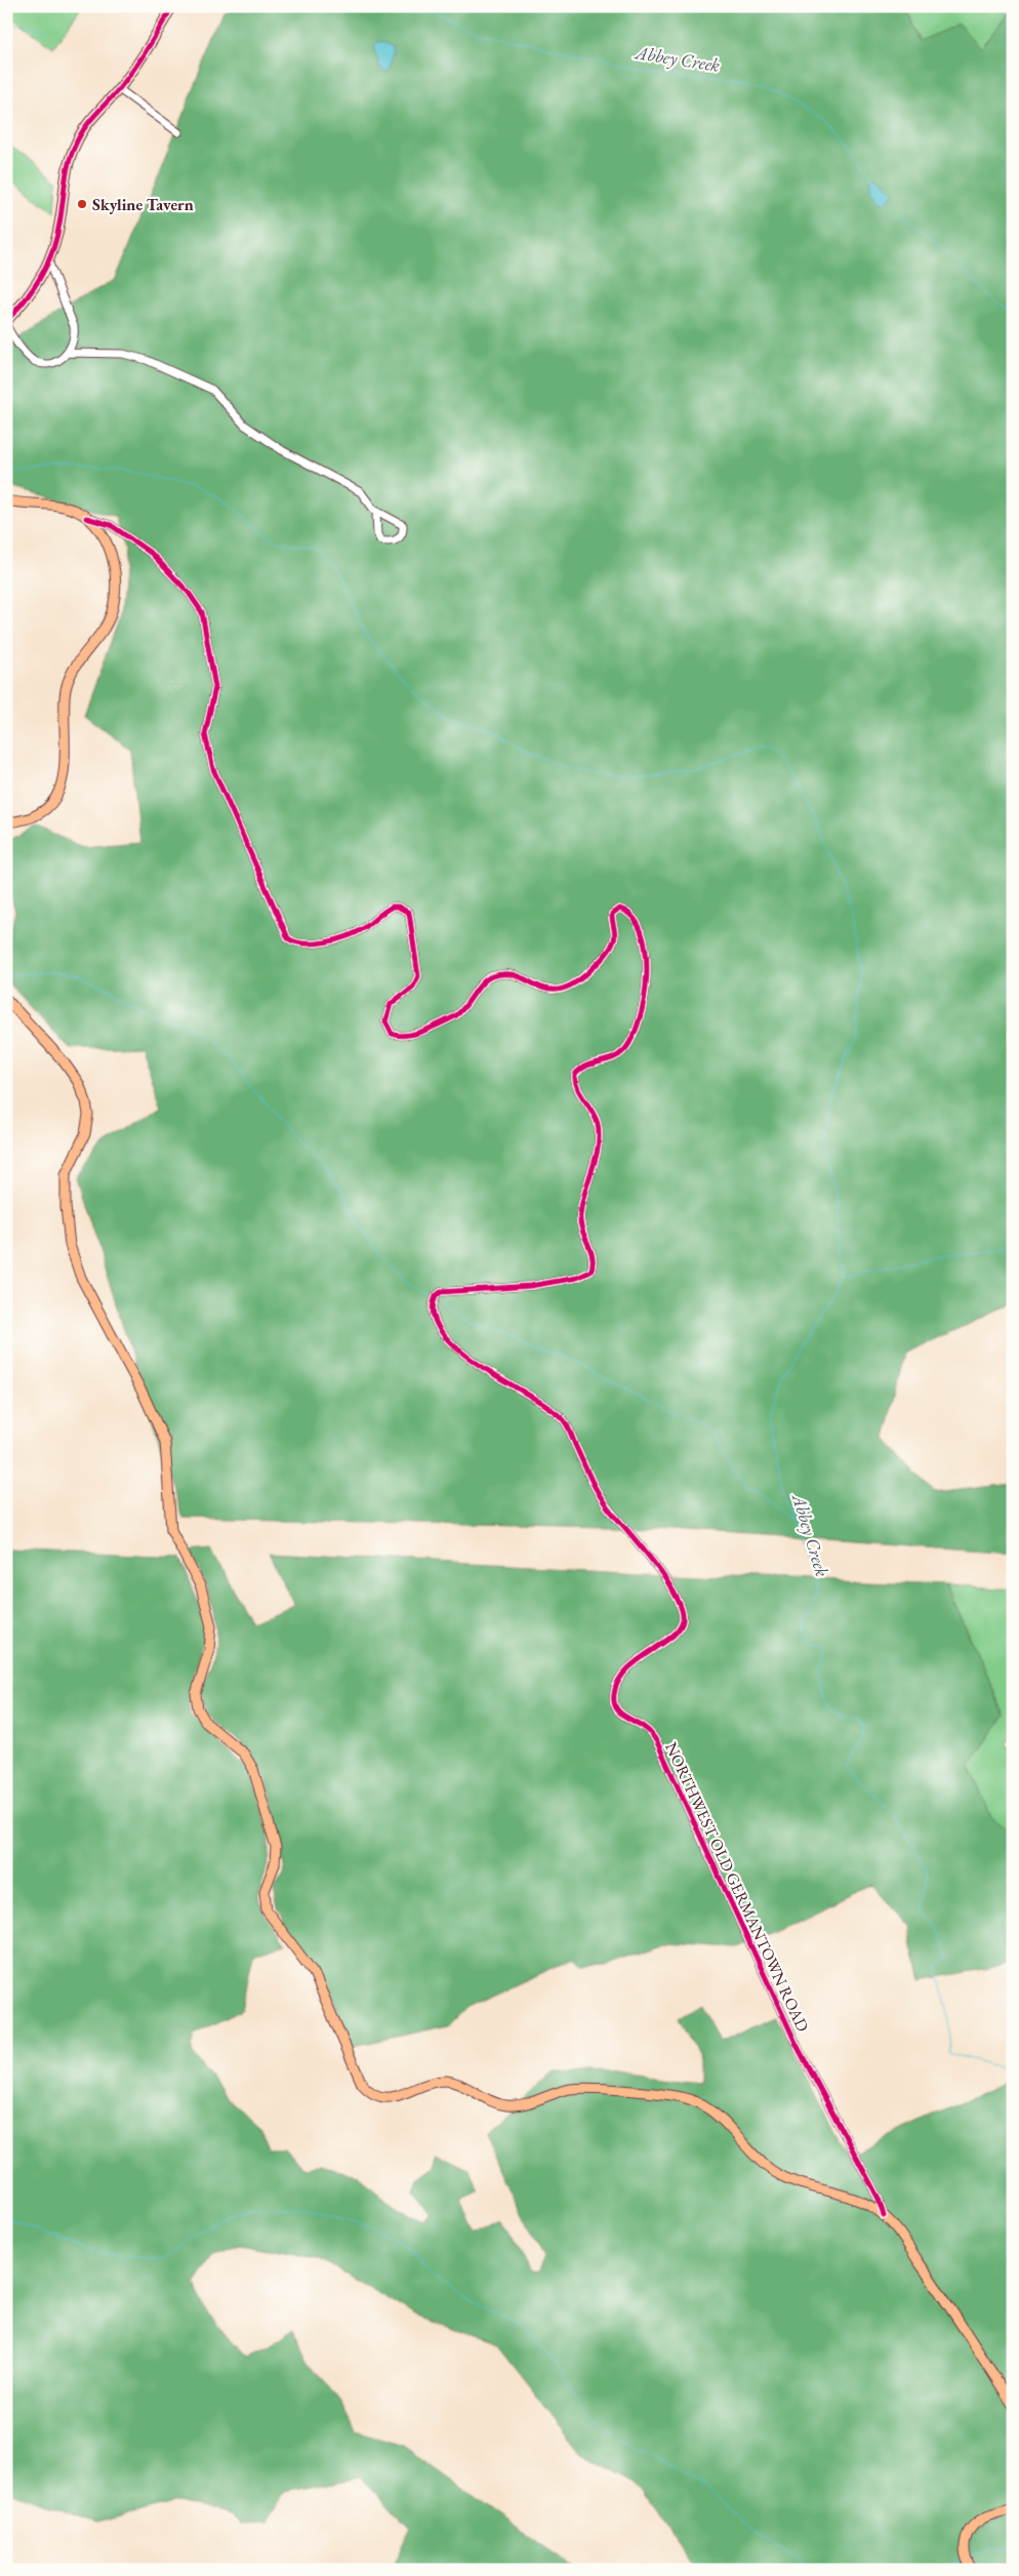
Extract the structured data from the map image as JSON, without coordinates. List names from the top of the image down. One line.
{"streets":{"street":["NORTHWEST OLD GERMANTOWN ROAD"]},"water":["Abbey Creek"],"places":["Skyline Tavern"]}
